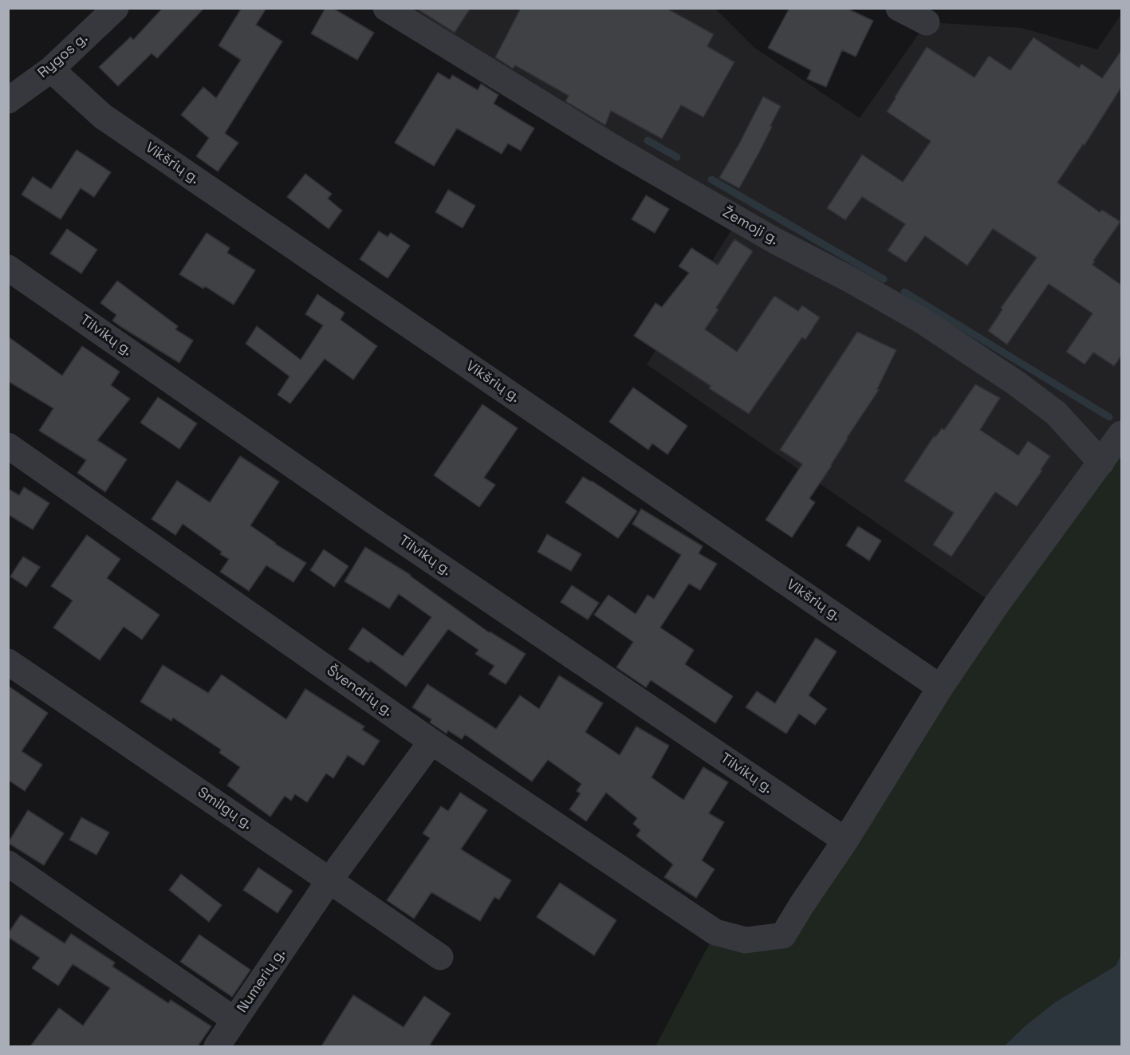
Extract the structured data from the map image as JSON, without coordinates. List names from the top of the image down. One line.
{"streets":{"street":["Rygos g.","Vikšrių g.","Žemoji g.","Tilvikų g.","Švendrių g.","Smilgų g.","Numerių g."]},"crossings":[["Rygos g.","Vikšrių g."],["Vikšrių g.","Švendrių g."],["Žemoji g.","Švendrių g."],["Tilvikų g.","Švendrių g."],["Švendrių g.","Numerių g."],["Smilgų g.","Numerių g."]]}
